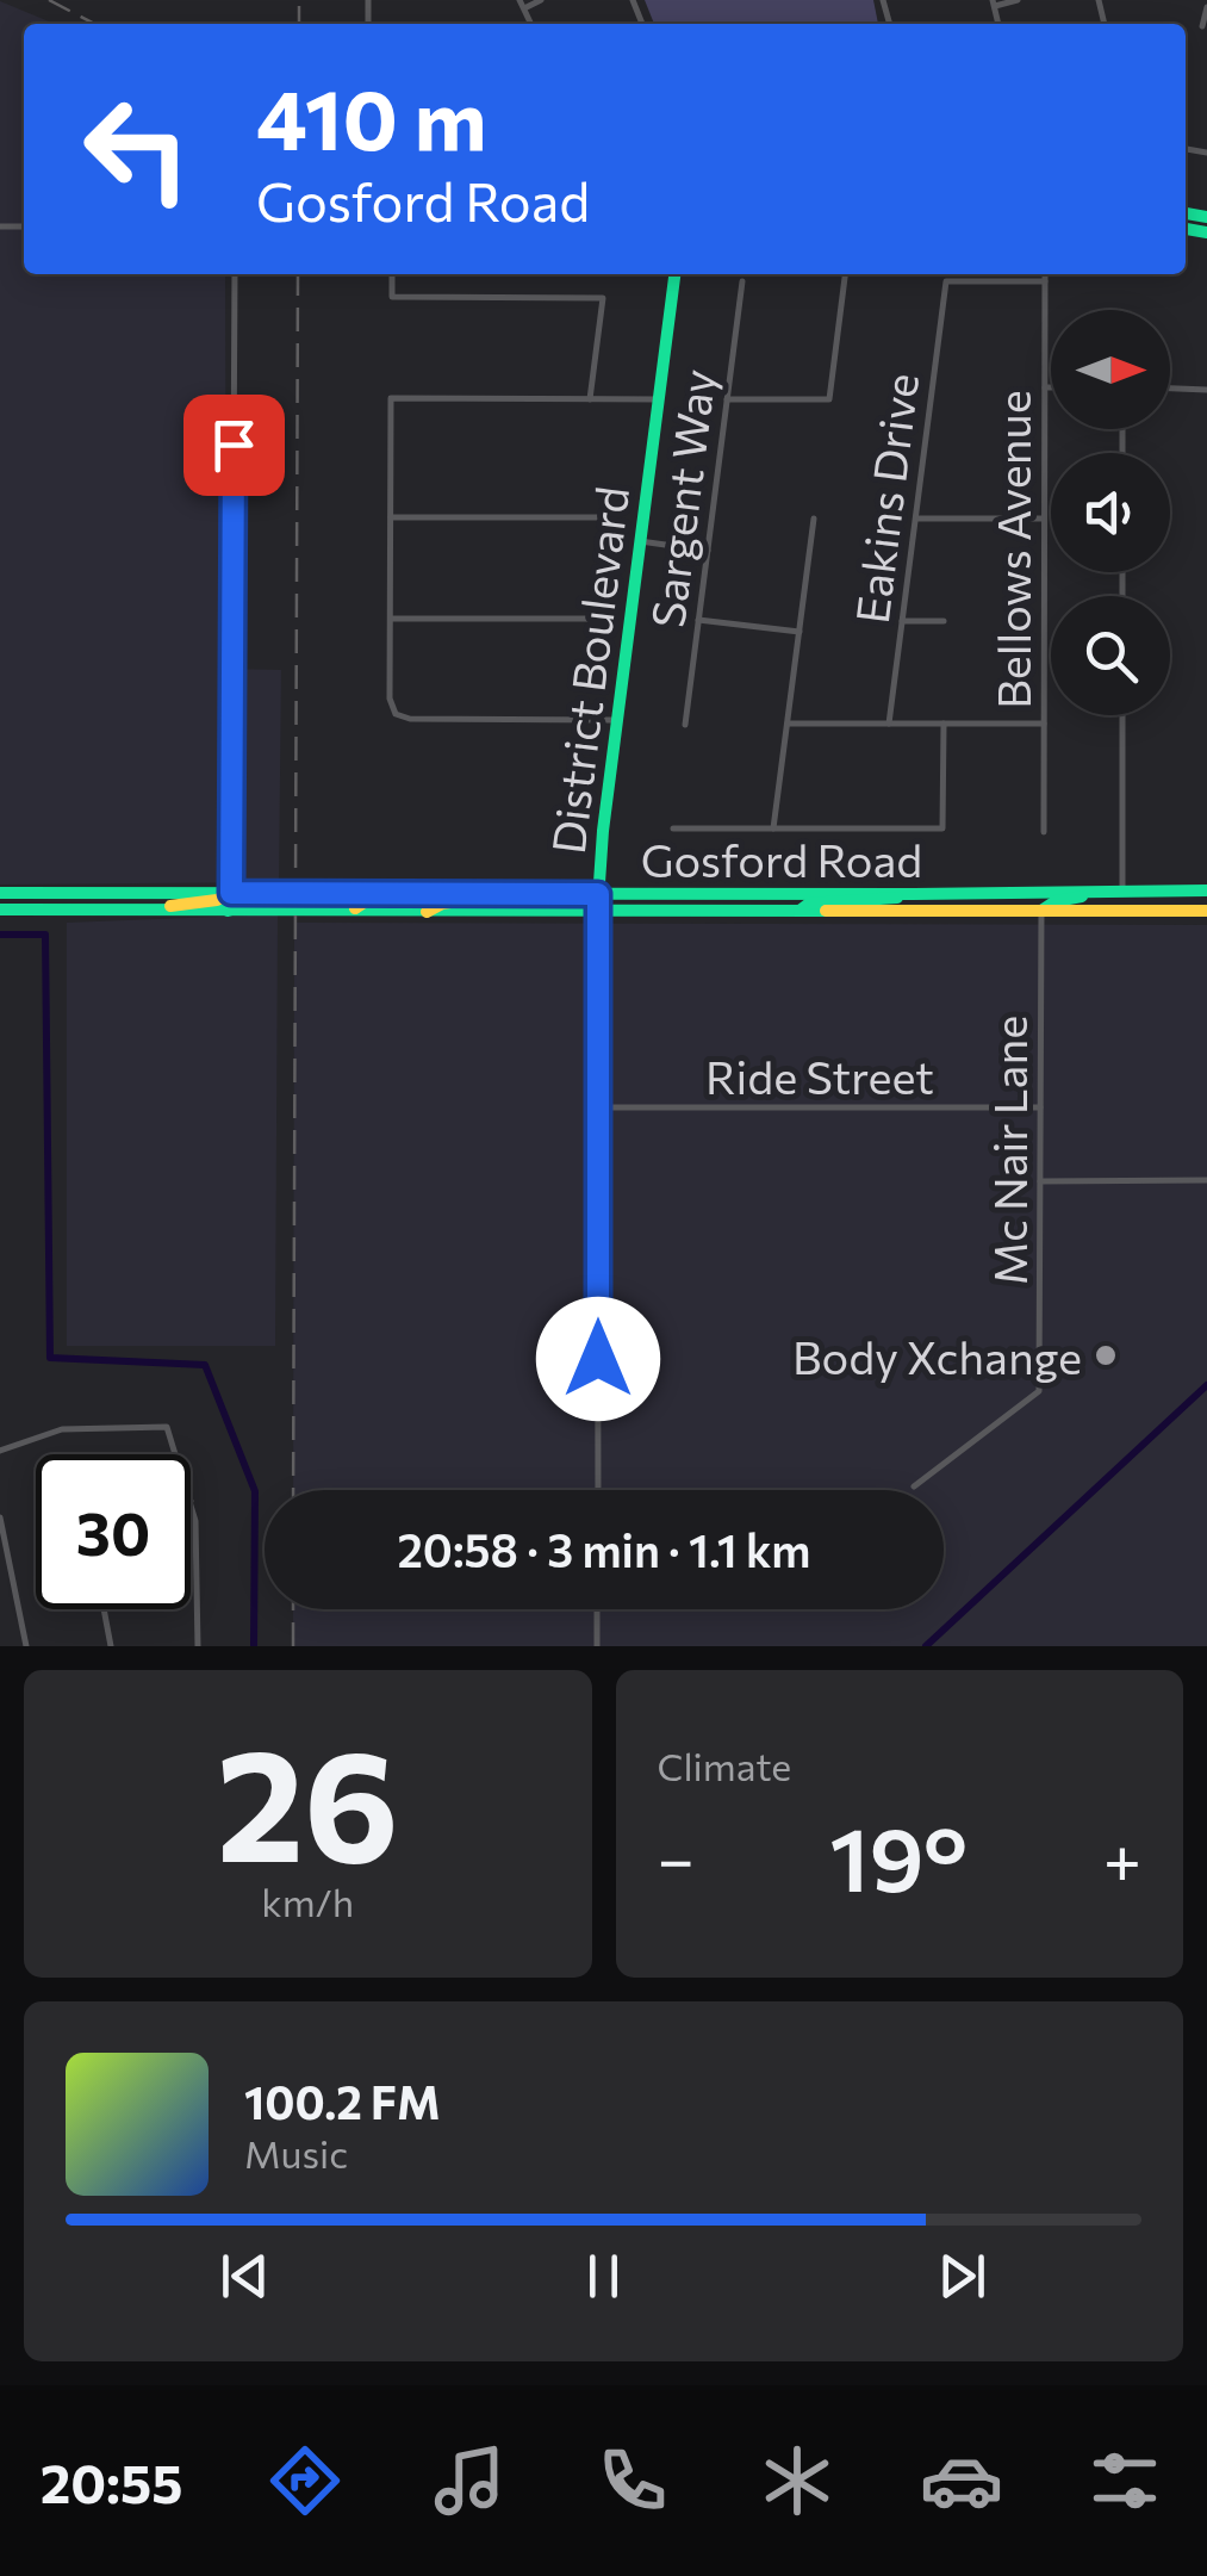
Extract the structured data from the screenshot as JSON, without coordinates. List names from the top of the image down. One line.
{"streets":{"main road":["District Boulevard","Gosford Road"],"street":["Sargent Way","Eakins Drive","Bellows Avenue","Ride Street","Mc Nair Lane"]},"crossings":[["Eakins Drive","Bellows Avenue"],["District Boulevard","Gosford Road"],["District Boulevard","Ride Street"],["Gosford Road","Mc Nair Lane"],["Ride Street","Mc Nair Lane"]],"places":["Body Xchange"],"north":"right","page":{"turn":["410 m","Gosford Road"],"limit":"30","trip":"20:58 · 3 min · 1.1 km","tile":[["26","km/h"],"Climate"],"heat":["−","19°","+"],"song":["100.2 FM","Music"],"tabs":"20:55"}}
